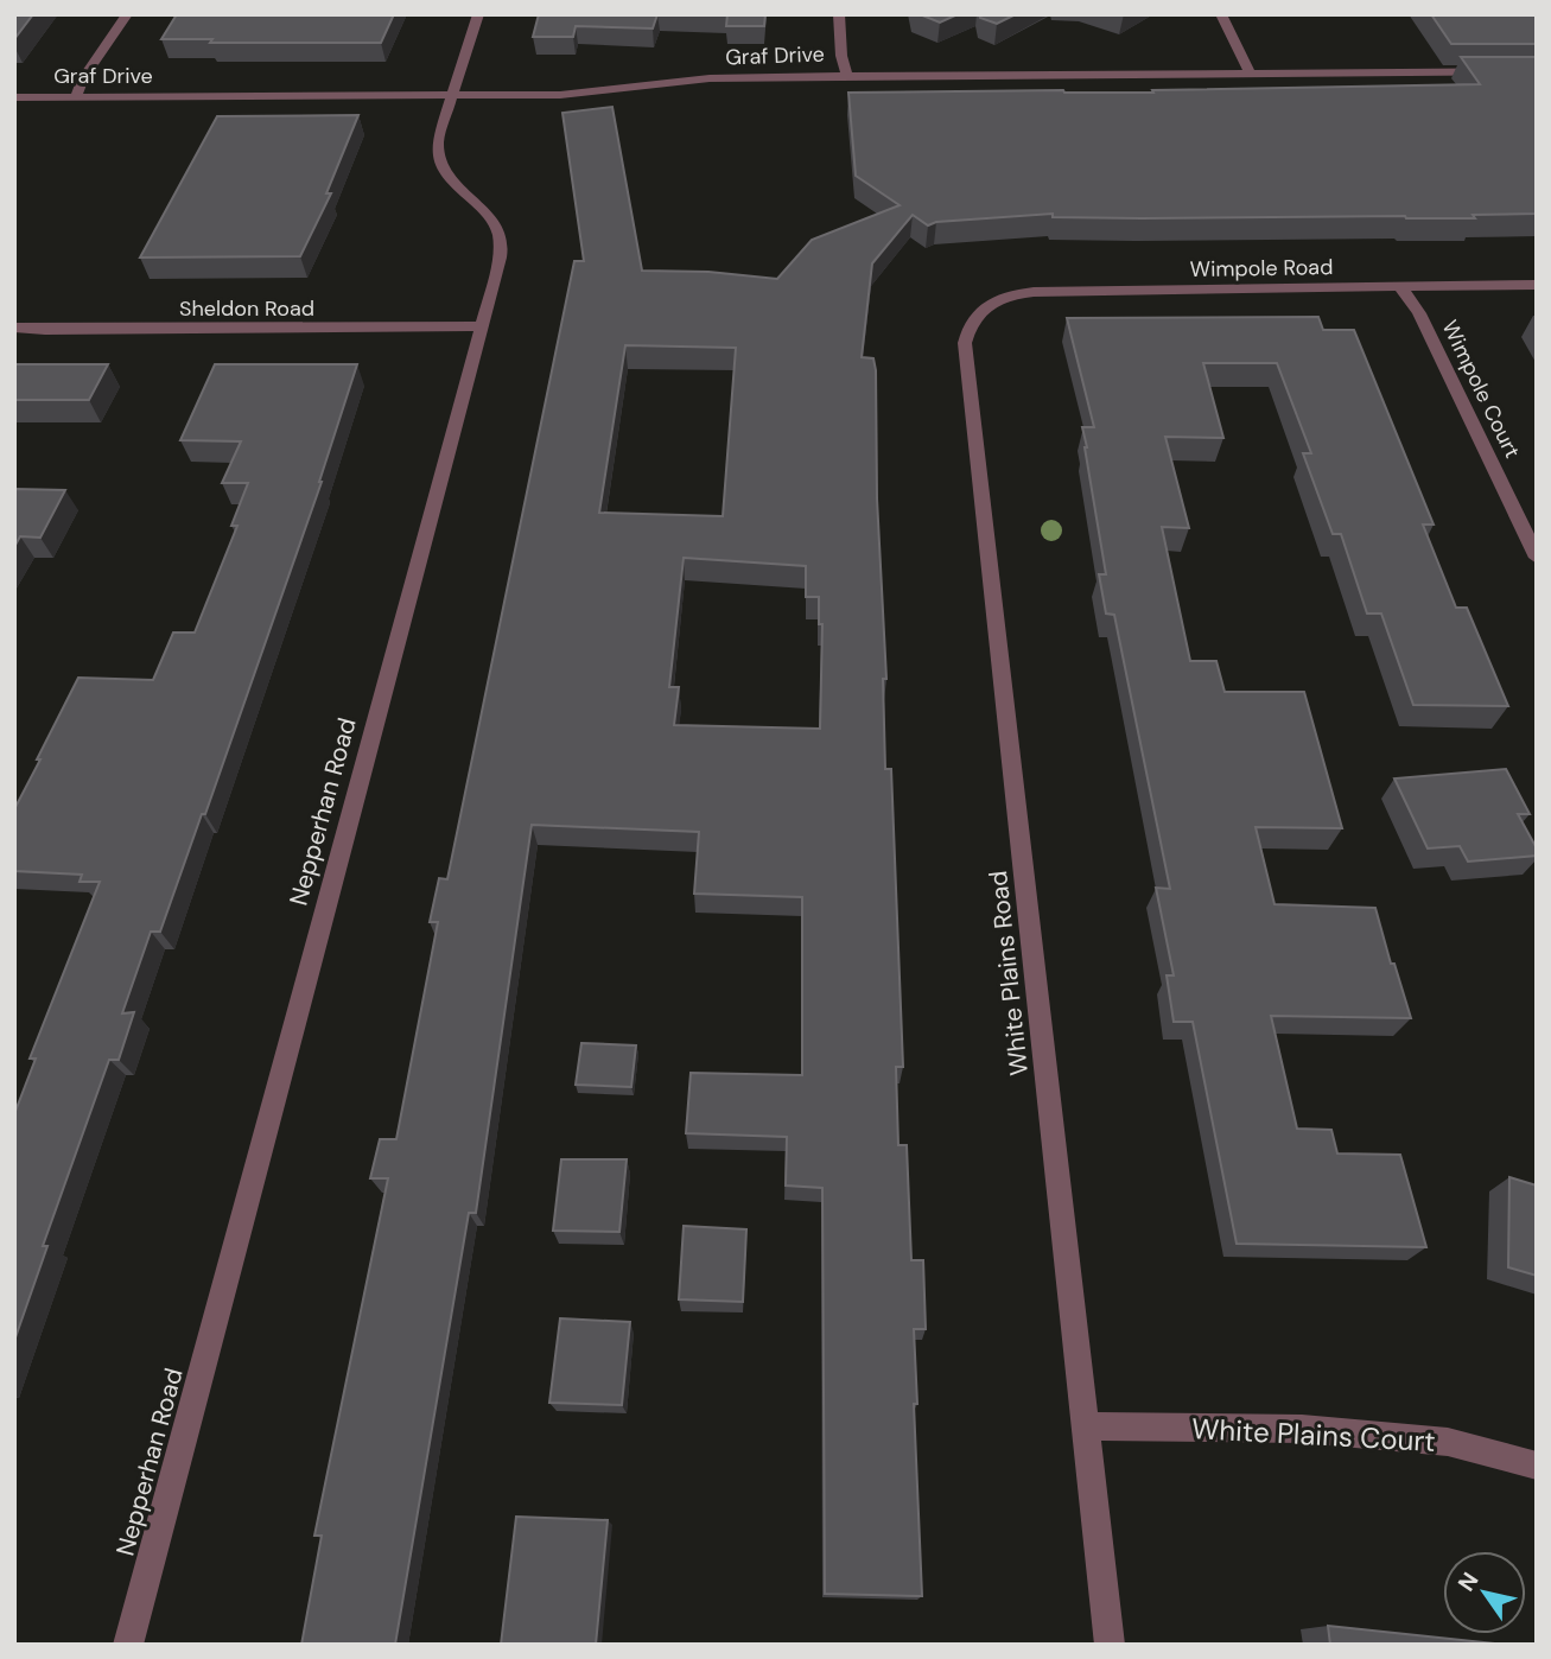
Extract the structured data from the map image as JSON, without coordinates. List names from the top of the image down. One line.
{"streets":{"street":["Graf Drive","Wimpole Road","Sheldon Road","Wimpole Court","Nepperhan Road","White Plains Road","White Plains Court"]},"crossings":[["Graf Drive","Nepperhan Road"],["Wimpole Road","Wimpole Court"],["Wimpole Road","White Plains Road"],["Sheldon Road","Nepperhan Road"],["White Plains Road","White Plains Court"]],"north":"top left"}
